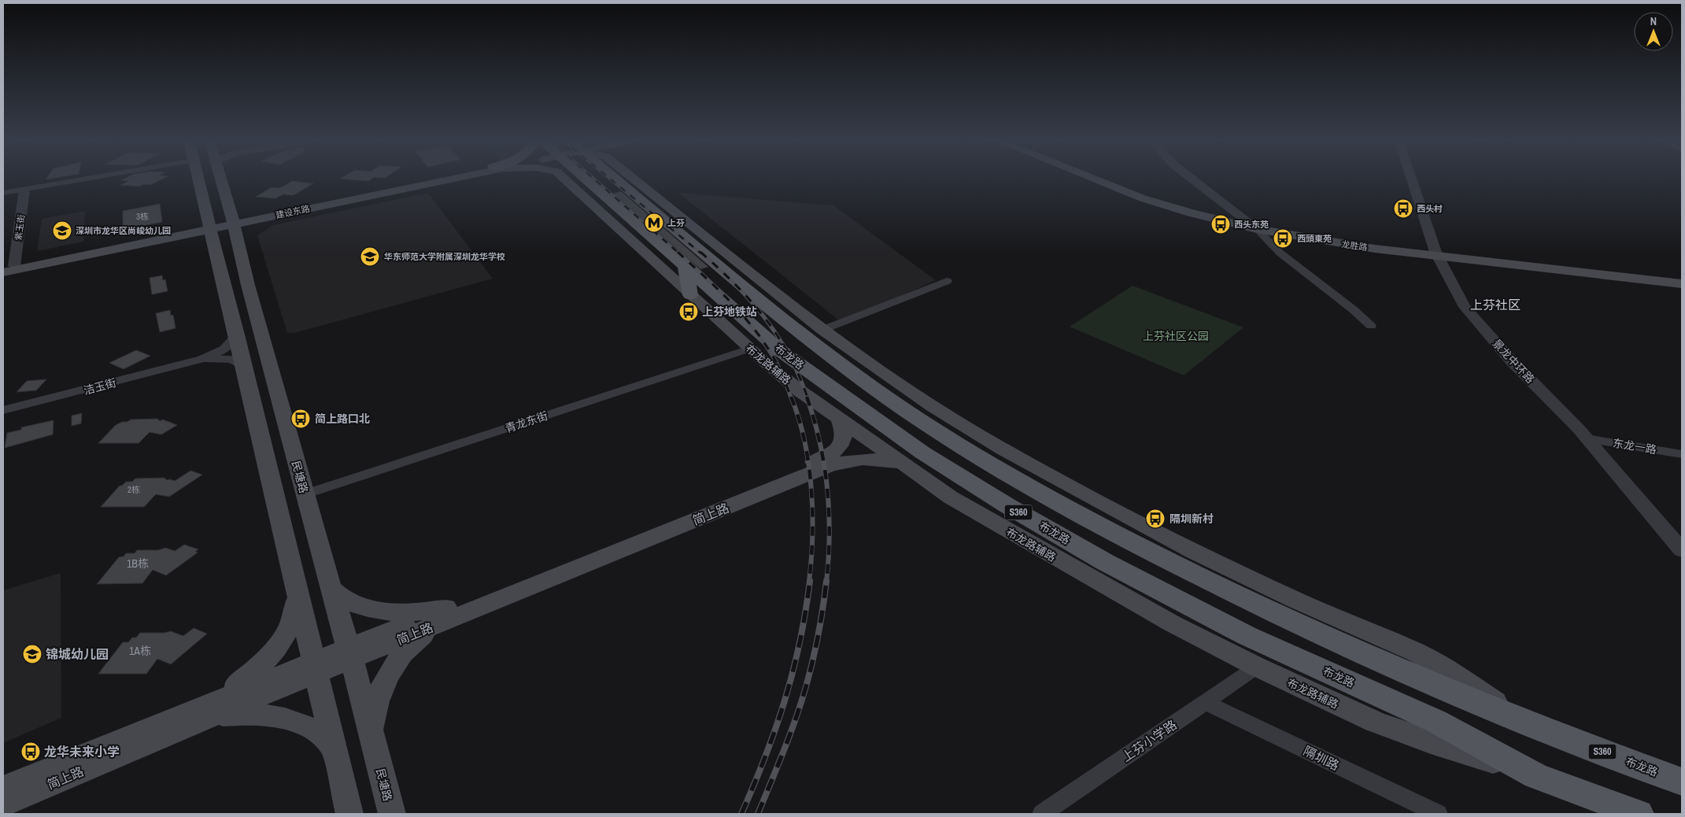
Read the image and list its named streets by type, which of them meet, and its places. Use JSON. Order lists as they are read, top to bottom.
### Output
{
  "streets": {
    "main road": [
      "建设东路",
      "龙胜路",
      "布龙路",
      "布龙路辅路",
      "民塘路",
      "S360",
      "简上路"
    ],
    "street": [
      "紫玉街",
      "景龙中环路",
      "洁玉街",
      "青龙东街",
      "东龙一路",
      "上芬小学路",
      "隔圳路"
    ]
  },
  "crossings": [
    ["建设东路", "紫玉街"],
    ["建设东路", "民塘路"],
    ["龙胜路", "景龙中环路"],
    ["布龙路", "布龙路辅路"],
    ["景龙中环路", "东龙一路"],
    ["布龙路辅路", "青龙东街"],
    ["布龙路辅路", "上芬小学路"],
    ["青龙东街", "民塘路"],
    ["民塘路", "简上路"],
    ["上芬小学路", "隔圳路"]
  ],
  "districts": ["上芬社区"],
  "parks": ["上芬社区公园"],
  "places": {
    "bus stop": [
      "西头村",
      "西头东苑",
      "西頭東苑",
      "上芬地铁站",
      "简上路口北",
      "隔圳新村",
      "龙华未来小学"
    ],
    "metro station": ["上芬"],
    "school or university": ["深圳市龙华区尚峻幼儿园", "华东师范大学附属深圳龙华学校", "锦城幼儿园"]
  },
  "house_numbers": [
    "3栋",
    "2栋",
    "1B栋",
    "1A栋"
  ],
  "north": "top"
}
